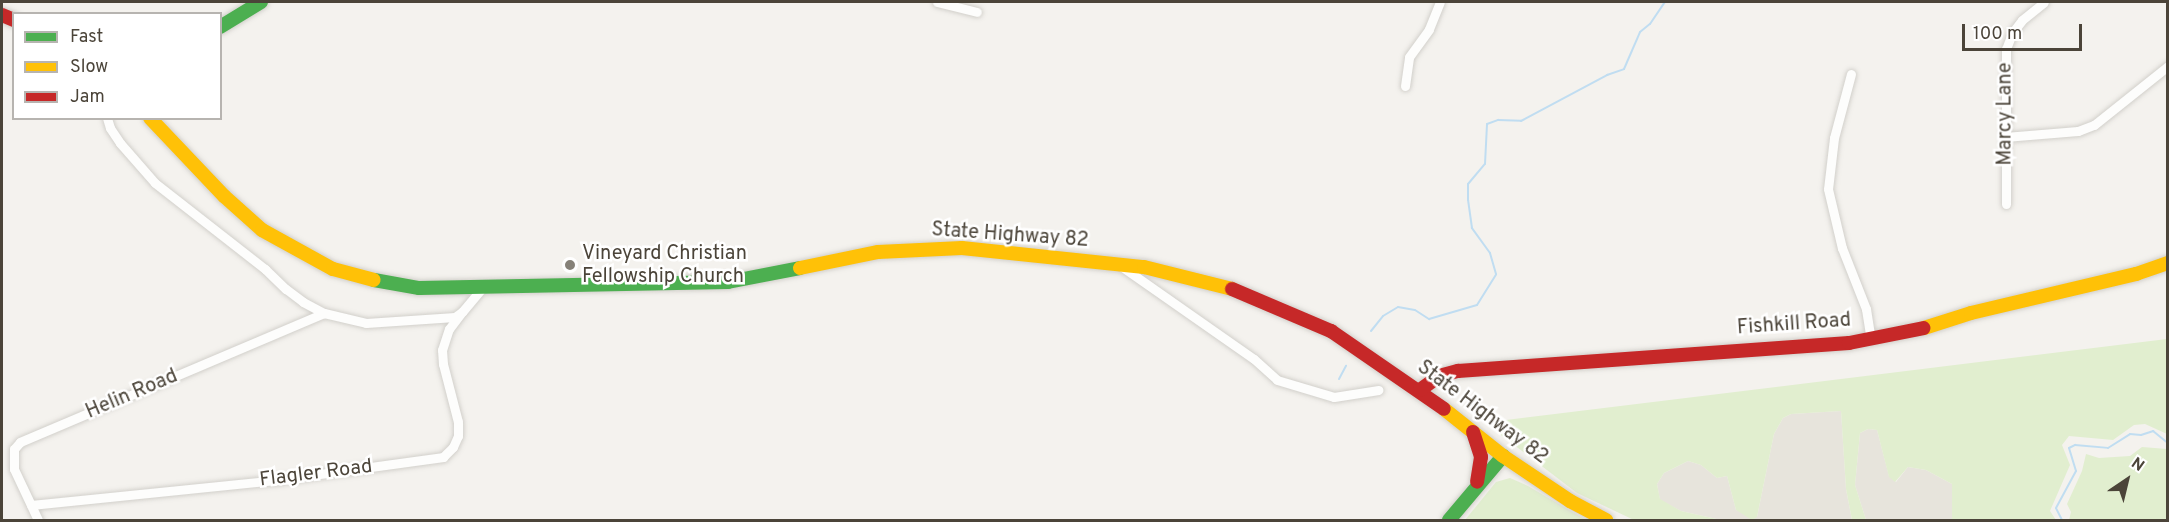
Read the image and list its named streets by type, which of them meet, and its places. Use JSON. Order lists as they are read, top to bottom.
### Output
{
  "streets": {
    "main road": ["State Highway 82", "Fishkill Road"],
    "street": ["Marcy Lane", "Helin Road", "Flagler Road"]
  },
  "crossings": [
    ["State Highway 82", "Fishkill Road"],
    ["Helin Road", "Flagler Road"]
  ],
  "places": ["Vineyard Christian Fellowship Church"],
  "legend": ["Fast", "Slow", "Jam"],
  "scale_bar": "100 m",
  "north": "top right"
}
